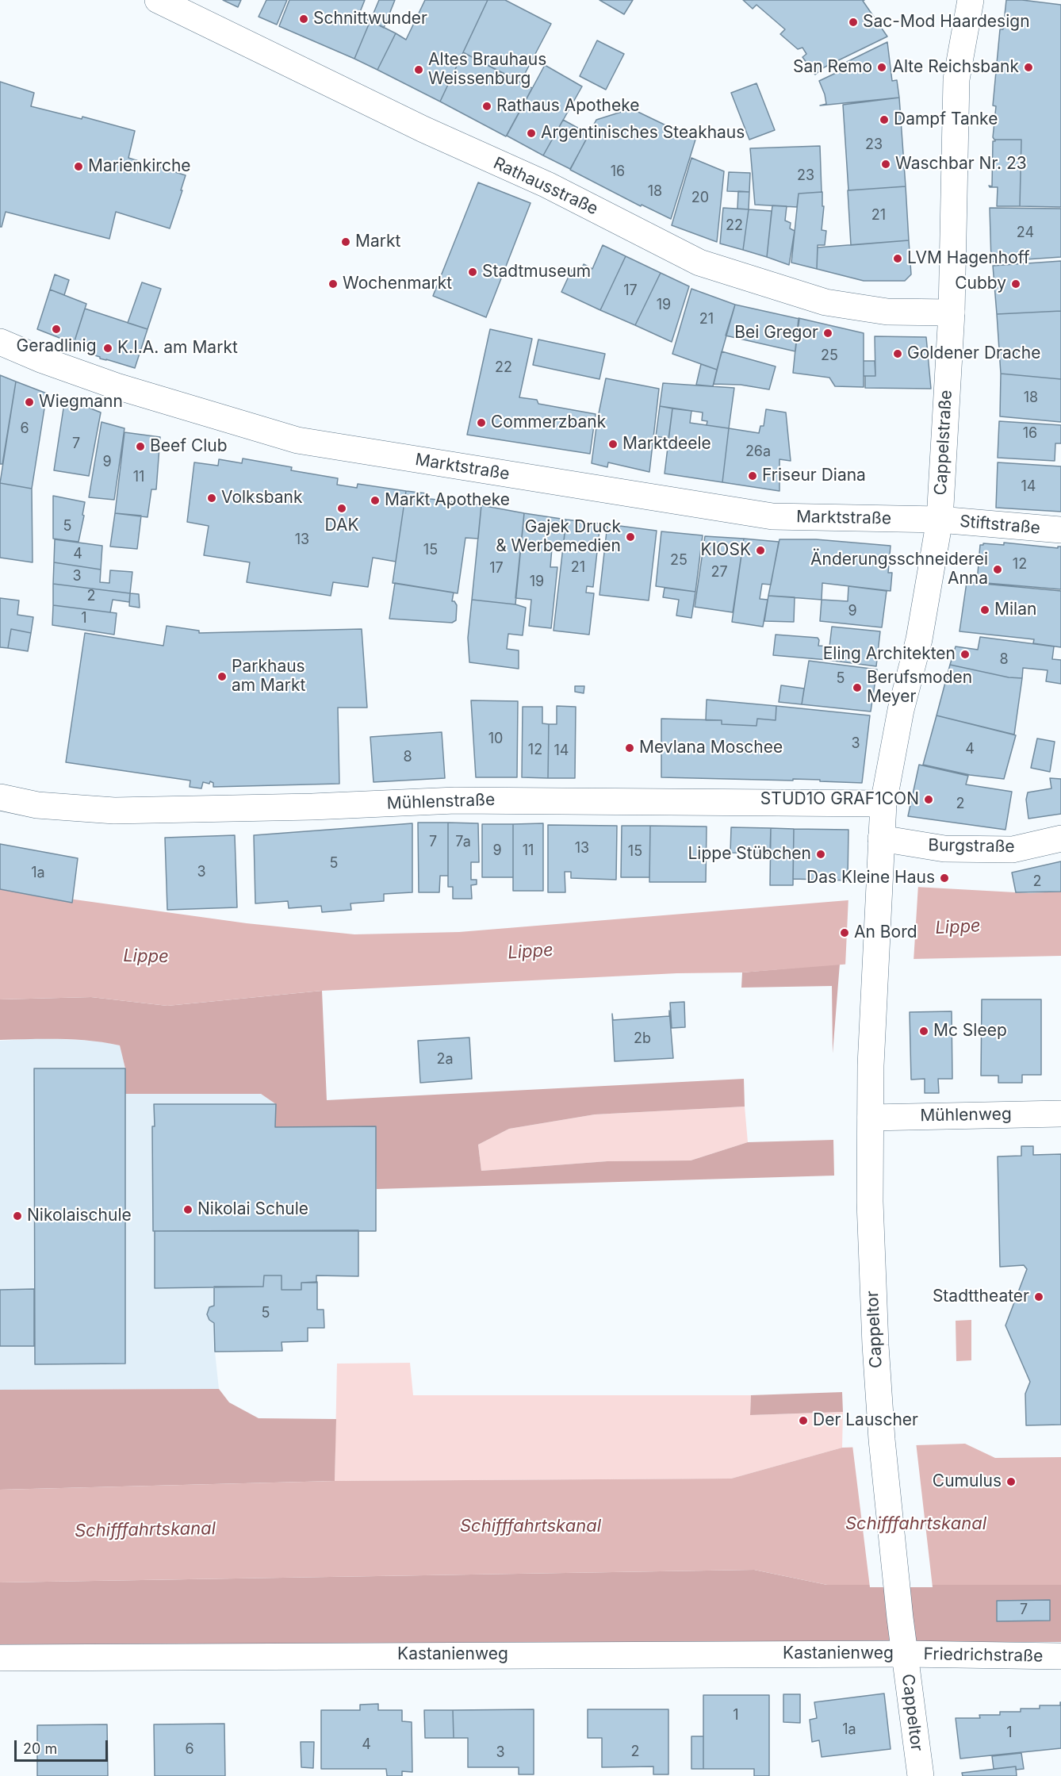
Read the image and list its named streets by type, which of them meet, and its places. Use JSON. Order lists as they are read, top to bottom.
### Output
{
  "streets": {
    "street": [
      "Rathausstraße",
      "Cappelstraße",
      "Marktstraße",
      "Stiftstraße",
      "Mühlenstraße",
      "Burgstraße",
      "Mühlenweg",
      "Cappeltor",
      "Kastanienweg",
      "Friedrichstraße"
    ]
  },
  "crossings": [
    ["Rathausstraße", "Cappelstraße"],
    ["Cappelstraße", "Marktstraße"],
    ["Cappelstraße", "Stiftstraße"],
    ["Cappelstraße", "Mühlenstraße"],
    ["Cappelstraße", "Burgstraße"],
    ["Cappelstraße", "Cappeltor"],
    ["Marktstraße", "Stiftstraße"],
    ["Mühlenweg", "Cappeltor"],
    ["Cappeltor", "Kastanienweg"],
    ["Cappeltor", "Friedrichstraße"],
    ["Kastanienweg", "Friedrichstraße"]
  ],
  "water": ["Lippe", "Schifffahrtskanal"],
  "places": [
    "Schnittwunder",
    "Sac-Mod Haardesign",
    "San Remo",
    "Alte Reichsbank",
    "Altes Brauhaus Weissenburg",
    "Rathaus Apotheke",
    "Dampf Tanke",
    "Argentinisches Steakhaus",
    "Waschbar Nr. 23",
    "Marienkirche",
    "Markt",
    "LVM Hagenhoff",
    "Stadtmuseum",
    "Wochenmarkt",
    "Cubby",
    "Geradlinig",
    "Bei Gregor",
    "K.I.A. am Markt",
    "Goldener Drache",
    "Wiegmann",
    "Commerzbank",
    "Marktdeele",
    "Beef Club",
    "Friseur Diana",
    "Volksbank",
    "Markt Apotheke",
    "DAK",
    "Gajek Druck & Werbemedien",
    "KIOSK",
    "Änderungsschneiderei Anna",
    "Milan",
    "Eling Architekten",
    "Parkhaus am Markt",
    "Berufsmoden Meyer",
    "Mevlana Moschee",
    "STUD1O GRAF1CON",
    "Lippe Stübchen",
    "Das Kleine Haus",
    "An Bord",
    "Mc Sleep",
    "Nikolai Schule",
    "Nikolaischule",
    "Stadttheater",
    "Der Lauscher",
    "Cumulus"
  ],
  "house_numbers": [
    "23",
    "16",
    "23",
    "18",
    "20",
    "21",
    "22",
    "24",
    "17",
    "19",
    "21",
    "25",
    "22",
    "18",
    "6",
    "16",
    "7",
    "26a",
    "9",
    "11",
    "14",
    "5",
    "13",
    "15",
    "4",
    "25",
    "12",
    "21",
    "17",
    "27",
    "3",
    "19",
    "2",
    "9",
    "1",
    "8",
    "5",
    "10",
    "3",
    "4",
    "12",
    "14",
    "8",
    "2",
    "7",
    "7a",
    "13",
    "9",
    "11",
    "15",
    "5",
    "3",
    "1a",
    "2",
    "2b",
    "2a",
    "5",
    "7",
    "1",
    "1a",
    "1",
    "4",
    "6",
    "2",
    "3"
  ],
  "scale_bar": "20 m"
}
